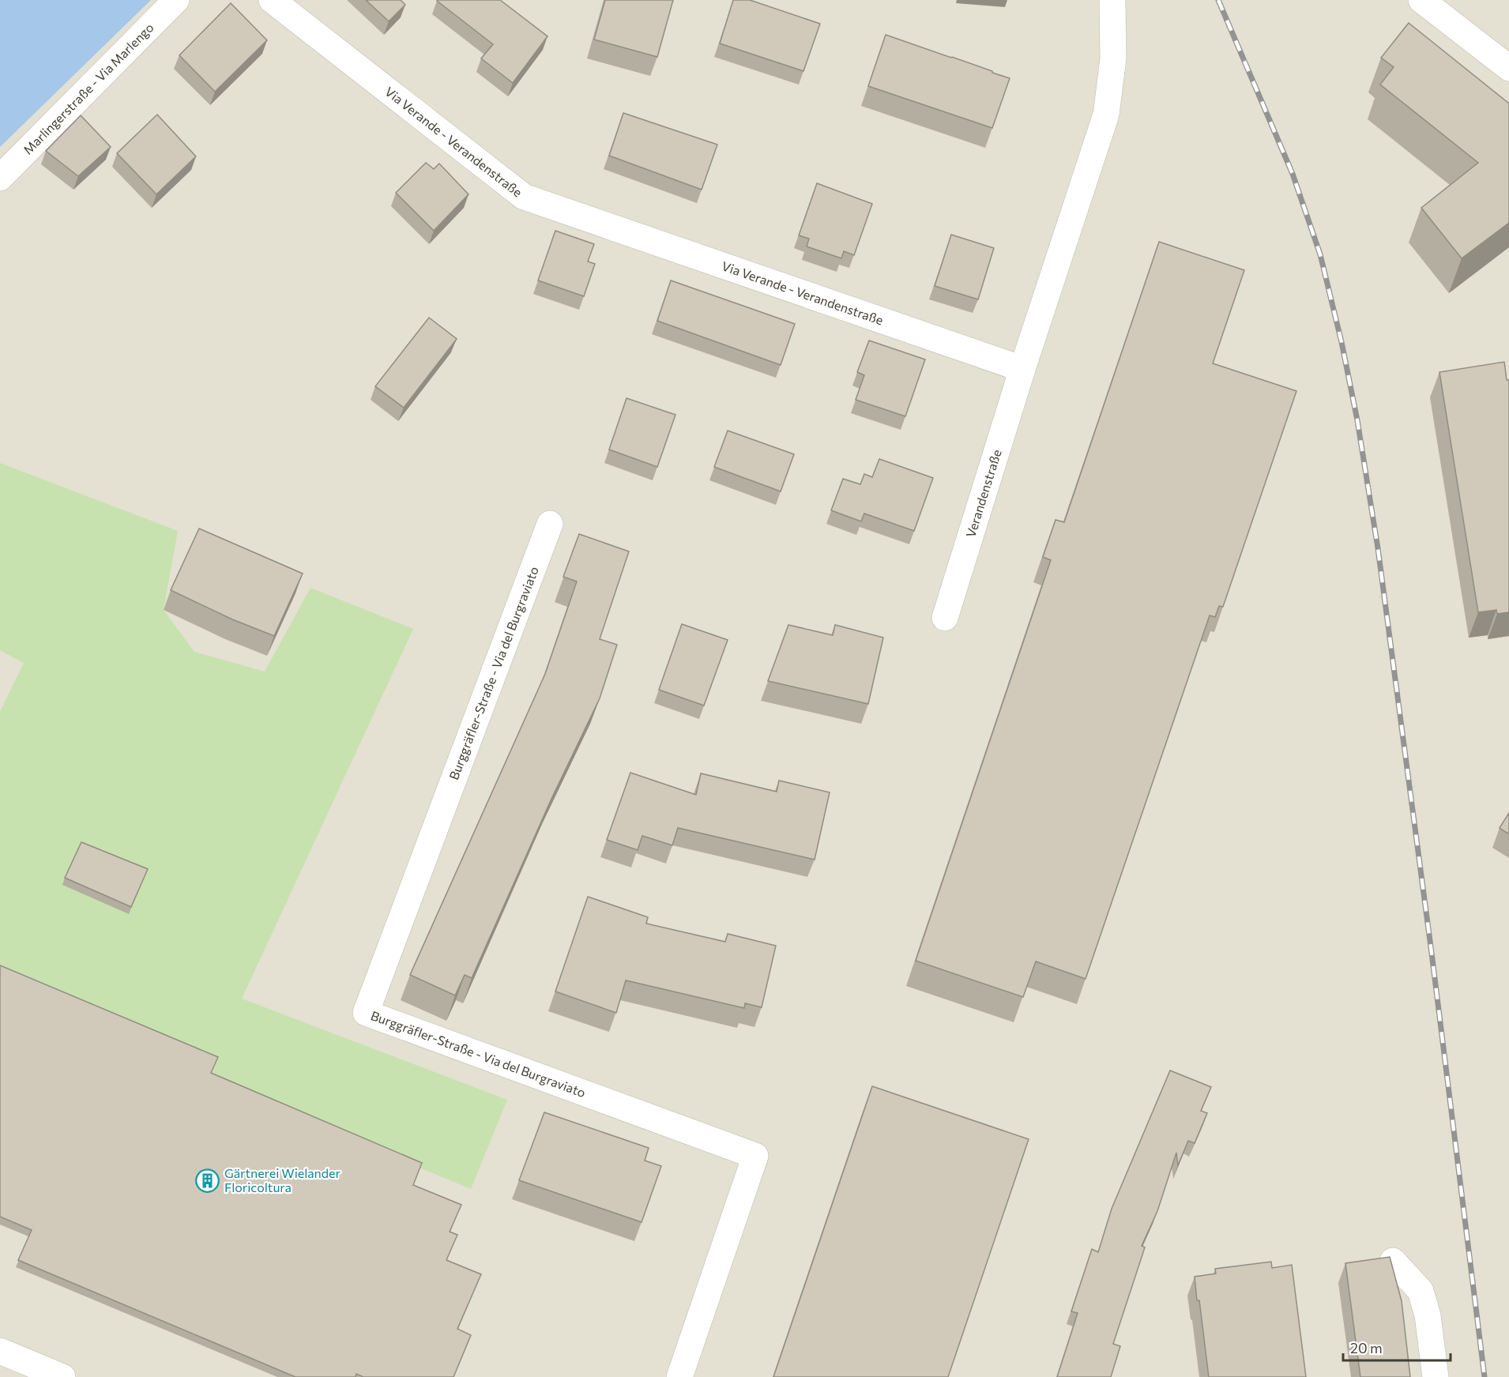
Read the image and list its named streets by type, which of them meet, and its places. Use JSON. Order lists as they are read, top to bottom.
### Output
{
  "streets": {
    "street": [
      "Marlingerstraße - Via Marlengo",
      "Via Verande - Verandenstraße",
      "Verandenstraße",
      "Burggräfler-Straße - Via del Burgraviato"
    ]
  },
  "crossings": [
    ["Via Verande - Verandenstraße", "Verandenstraße"]
  ],
  "places": {
    "building": ["Gärtnerei Wielander Floricoltura"]
  },
  "scale_bar": "20 m"
}
